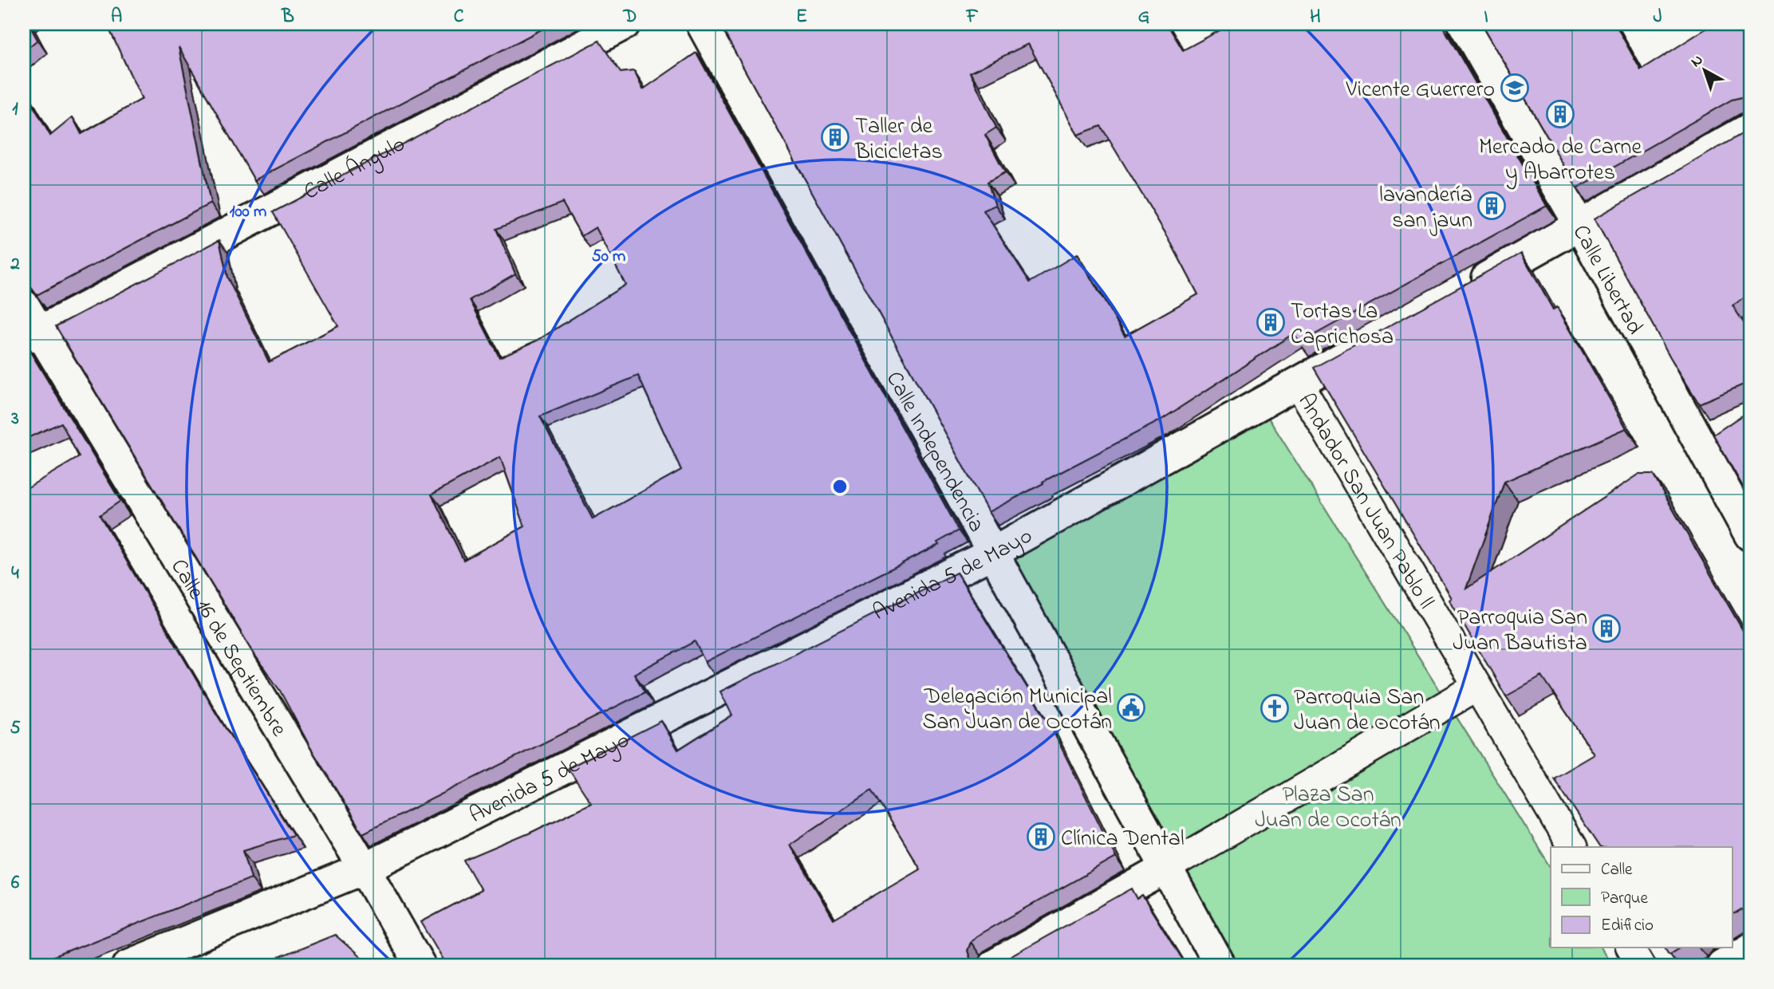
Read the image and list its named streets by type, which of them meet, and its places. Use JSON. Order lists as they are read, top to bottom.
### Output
{
  "streets": {
    "street": [
      "Calle Ángulo",
      "Calle Libertad",
      "Calle Independencia",
      "Andador San Juan Pablo ll",
      "Avenida 5 de Mayo",
      "Calle 16 de Septiembre"
    ]
  },
  "crossings": [
    ["Calle Ángulo", "Calle 16 de Septiembre"],
    ["Calle Independencia", "Avenida 5 de Mayo"],
    ["Andador San Juan Pablo ll", "Avenida 5 de Mayo"],
    ["Avenida 5 de Mayo", "Calle 16 de Septiembre"]
  ],
  "parks": ["Plaza San Juan de Ocotán"],
  "places": {
    "school or university": ["Vicente Guerrero"],
    "building": [
      "Mercado de Carne y Abarrotes",
      "Taller de Bicicletas",
      "lavandería san jaun",
      "Tortas La Caprichosa",
      "Parroquia San Juan Bautista",
      "Clínica Dental"
    ],
    "public building": ["Delegación Municipal San Juan de Ocotán"],
    "church": ["Parroquia San Juan de Ocotán"]
  },
  "legend": ["Calle", "Parque", "Edificio"],
  "north": "top left",
  "grid": {
    "columns": [
      "A",
      "B",
      "C",
      "D",
      "E",
      "F",
      "G",
      "H",
      "I",
      "J"
    ],
    "rows": [
      "1",
      "2",
      "3",
      "4",
      "5",
      "6"
    ]
  },
  "rings": ["100 m", "50 m"]
}
